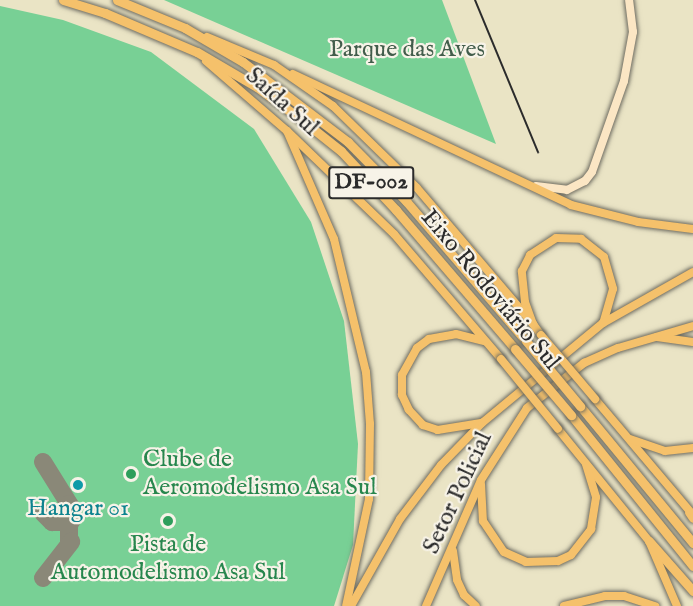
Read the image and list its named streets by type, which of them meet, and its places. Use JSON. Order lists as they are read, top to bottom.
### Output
{
  "streets": {
    "highway": ["DF-002", "Eixo Rodoviário Sul"],
    "main road": ["Saída Sul", "Setor Policial"]
  },
  "crossings": [
    ["Saída Sul", "Eixo Rodoviário Sul"]
  ],
  "parks": ["Parque das Aves"],
  "places": ["Clube de Aeromodelismo Asa Sul", "Hangar 01", "Pista de Automodelismo Asa Sul"]
}
